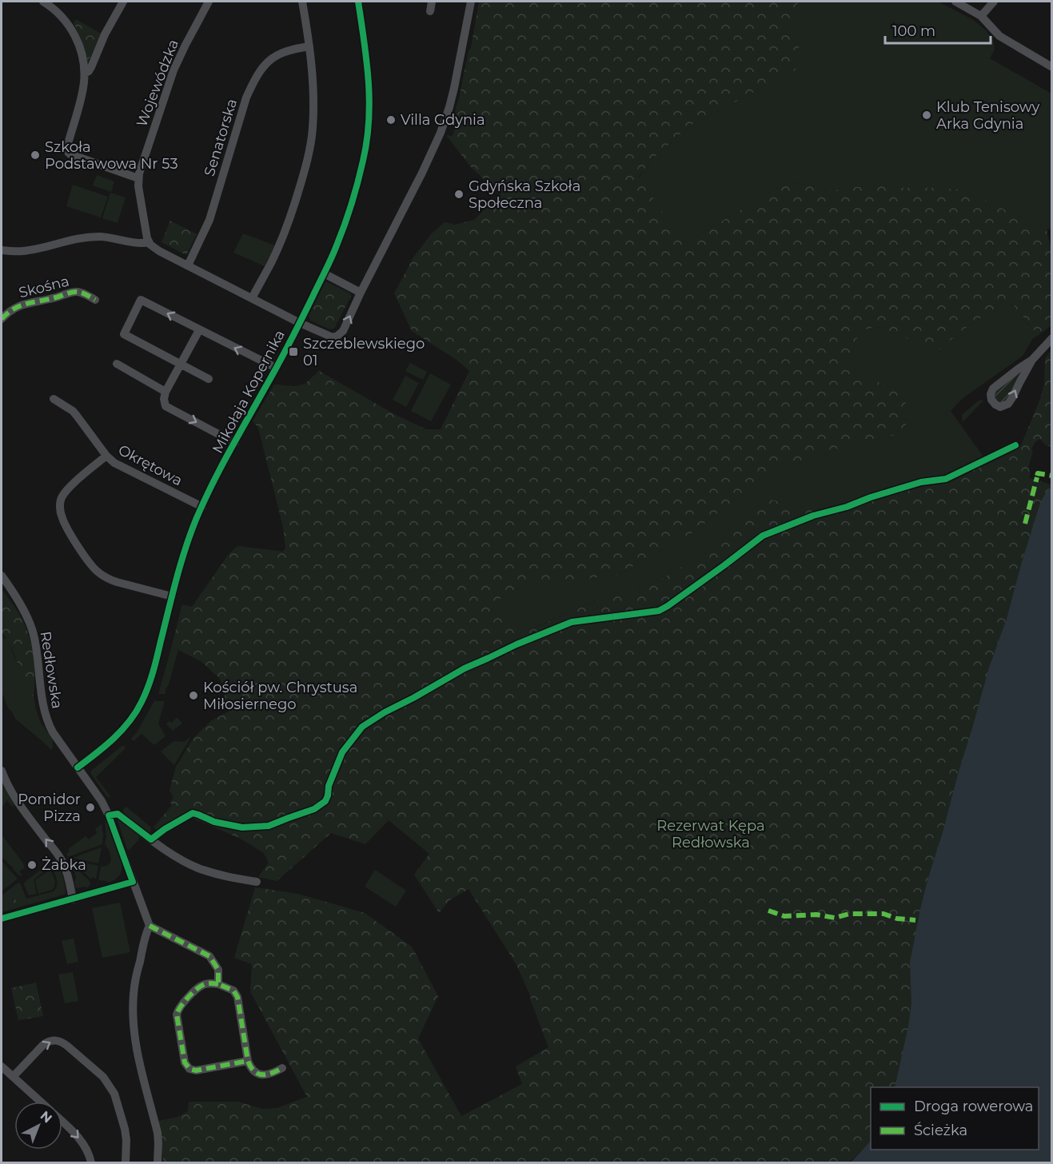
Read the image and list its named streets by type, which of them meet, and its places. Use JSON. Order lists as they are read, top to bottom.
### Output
{
  "streets": {
    "street": [
      "Wojewódzka",
      "Senatorska",
      "Skośna",
      "Mikołaja Kopernika",
      "Okrętowa",
      "Redłowska"
    ]
  },
  "crossings": [
    ["Mikołaja Kopernika", "Okrętowa"],
    ["Mikołaja Kopernika", "Redłowska"]
  ],
  "parks": ["Rezerwat Kępa Redłowska"],
  "places": {
    "other": [
      "Klub Tenisowy Arka Gdynia",
      "Villa Gdynia",
      "Szkoła Podstawowa Nr 53",
      "Gdyńska Szkoła Społeczna",
      "Kościół pw. Chrystusa Miłosiernego",
      "Pomidor Pizza",
      "Żabka"
    ],
    "transit": ["Szczeblewskiego 01"]
  },
  "legend": ["Droga rowerowa", "Ścieżka"],
  "scale_bar": "100 m",
  "north": "top right"
}
